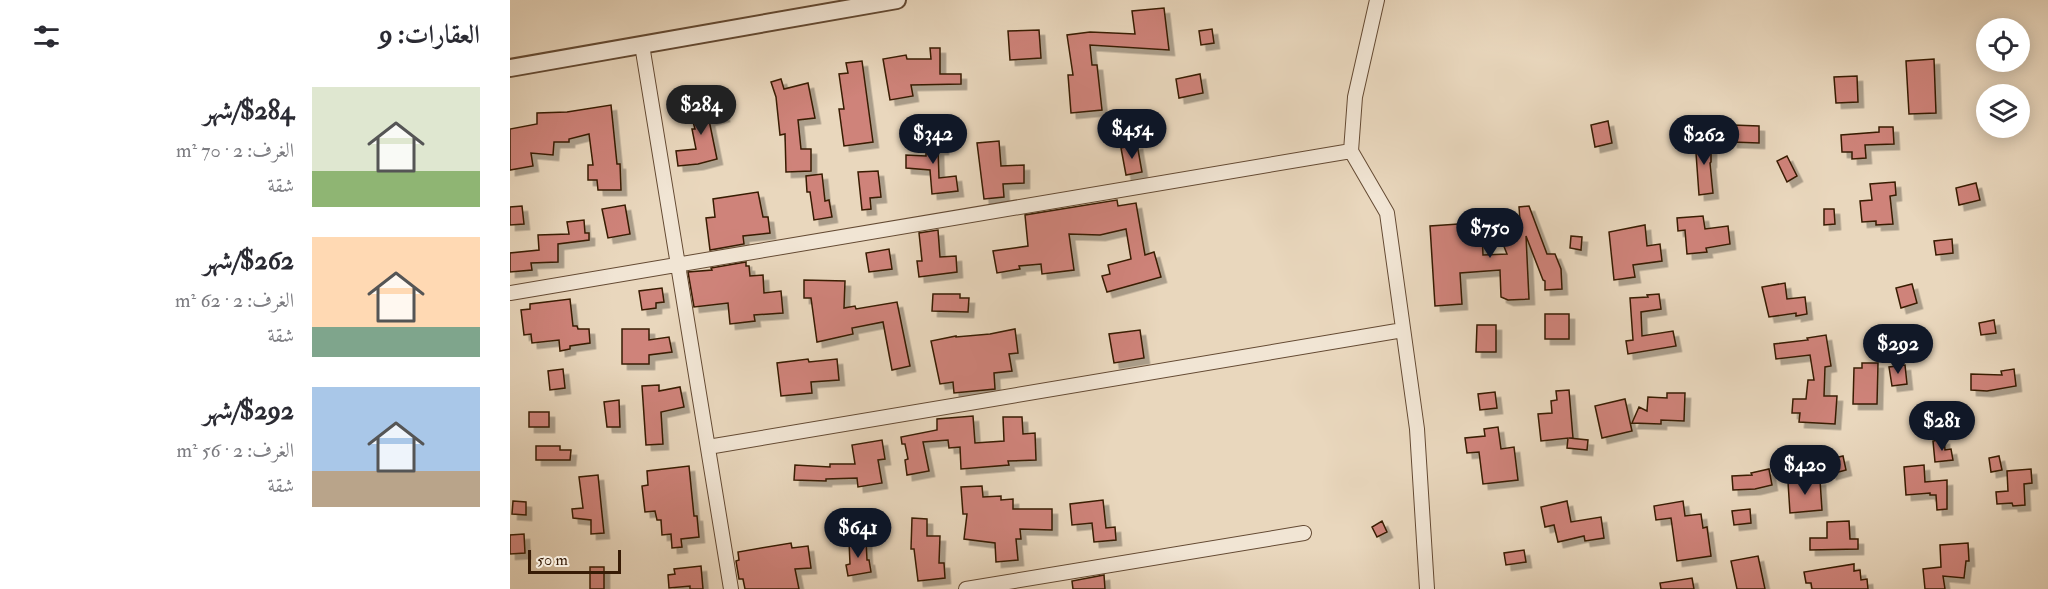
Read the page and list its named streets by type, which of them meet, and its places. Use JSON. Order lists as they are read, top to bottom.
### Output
{
  "scale_bar": "50 m",
  "page": {
    "heading": "العقارات: 9",
    "list": [
      {
        "name": "$284/شهر",
        "note": "الغرف: 2 · 70 m² · شقة"
      },
      {
        "name": "$262/شهر",
        "note": "الغرف: 2 · 62 m² · شقة"
      },
      {
        "name": "$292/شهر",
        "note": "الغرف: 2 · 56 m² · شقة"
      }
    ],
    "price": [
      "$284",
      "$454",
      "$342",
      "$262",
      "$750",
      "$292",
      "$281",
      "$420",
      "$641"
    ],
    "scale": "50 m"
  }
}
